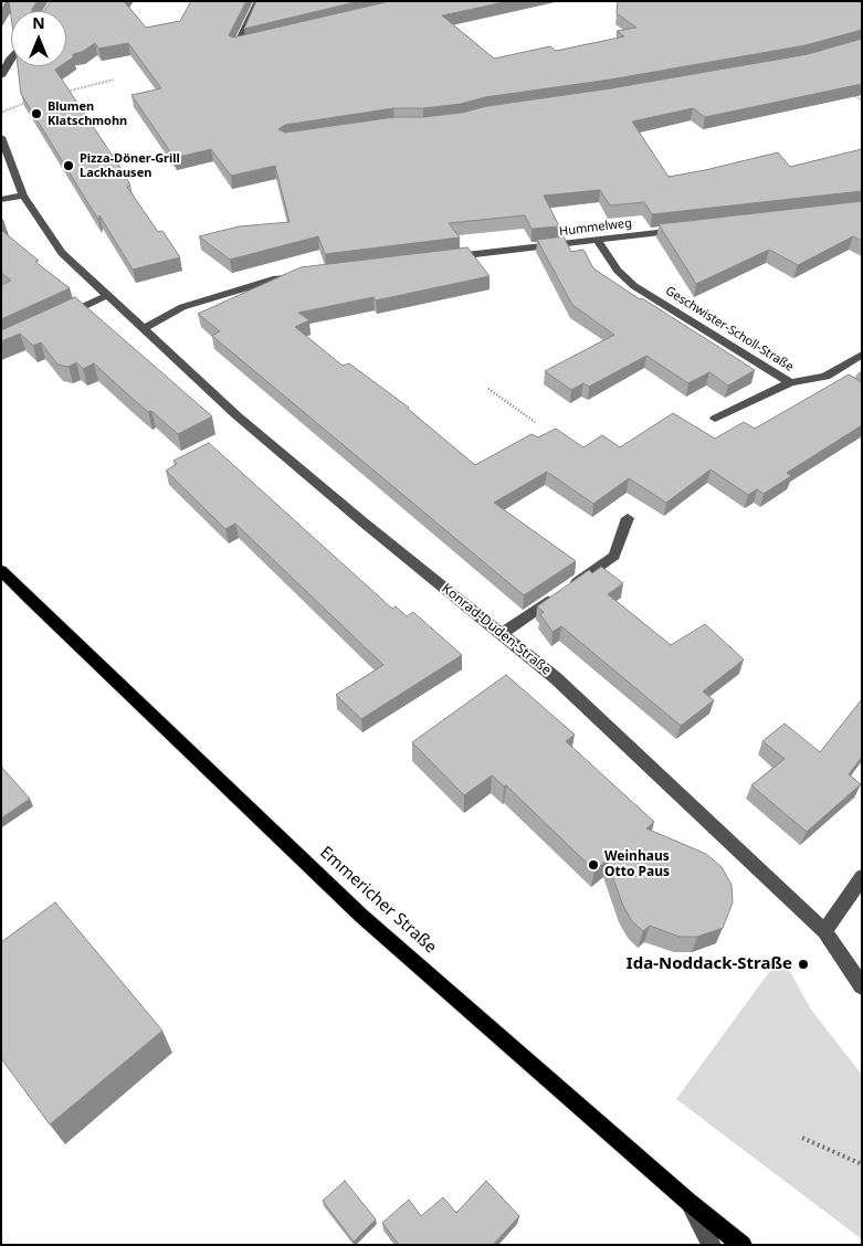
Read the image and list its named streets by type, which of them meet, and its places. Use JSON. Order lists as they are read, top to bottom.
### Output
{
  "streets": {
    "main road": ["Emmericher Straße"],
    "street": ["Hummelweg", "Geschwister-Scholl-Straße", "Konrad-Duden-Straße"]
  },
  "crossings": [
    ["Hummelweg", "Geschwister-Scholl-Straße"]
  ],
  "places": [
    "Blumen Klatschmohn",
    "Pizza-Döner-Grill Lackhausen",
    "Weinhaus Otto Paus",
    "Ida-Noddack-Straße"
  ],
  "north": "top"
}
